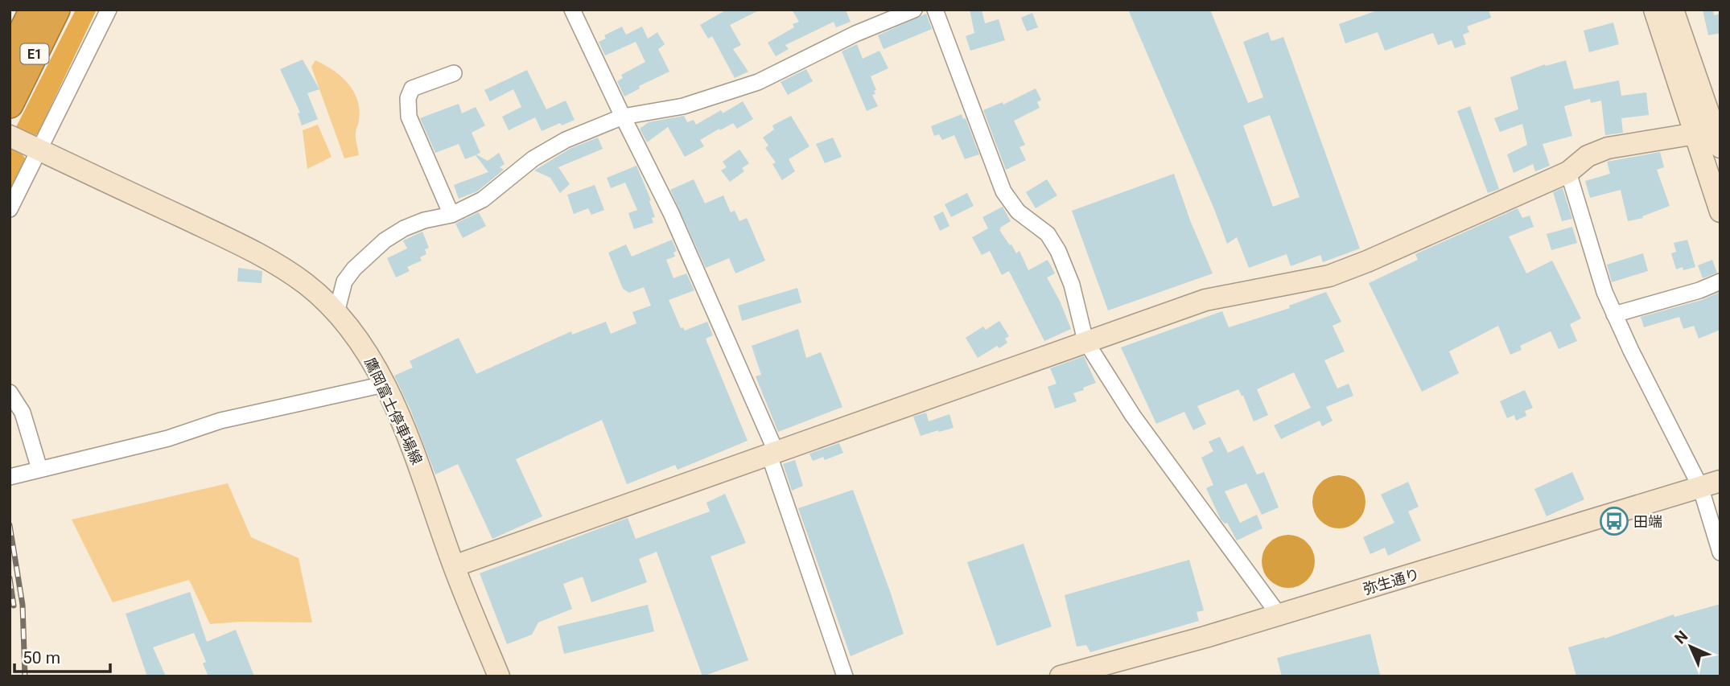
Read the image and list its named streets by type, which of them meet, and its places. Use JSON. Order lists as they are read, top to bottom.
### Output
{
  "streets": {
    "highway": ["E1"],
    "street": ["鷹岡富士停車場線", "弥生通り"]
  },
  "places": {
    "bus stop": ["田端"]
  },
  "scale_bar": "50 m",
  "north": "top left"
}
